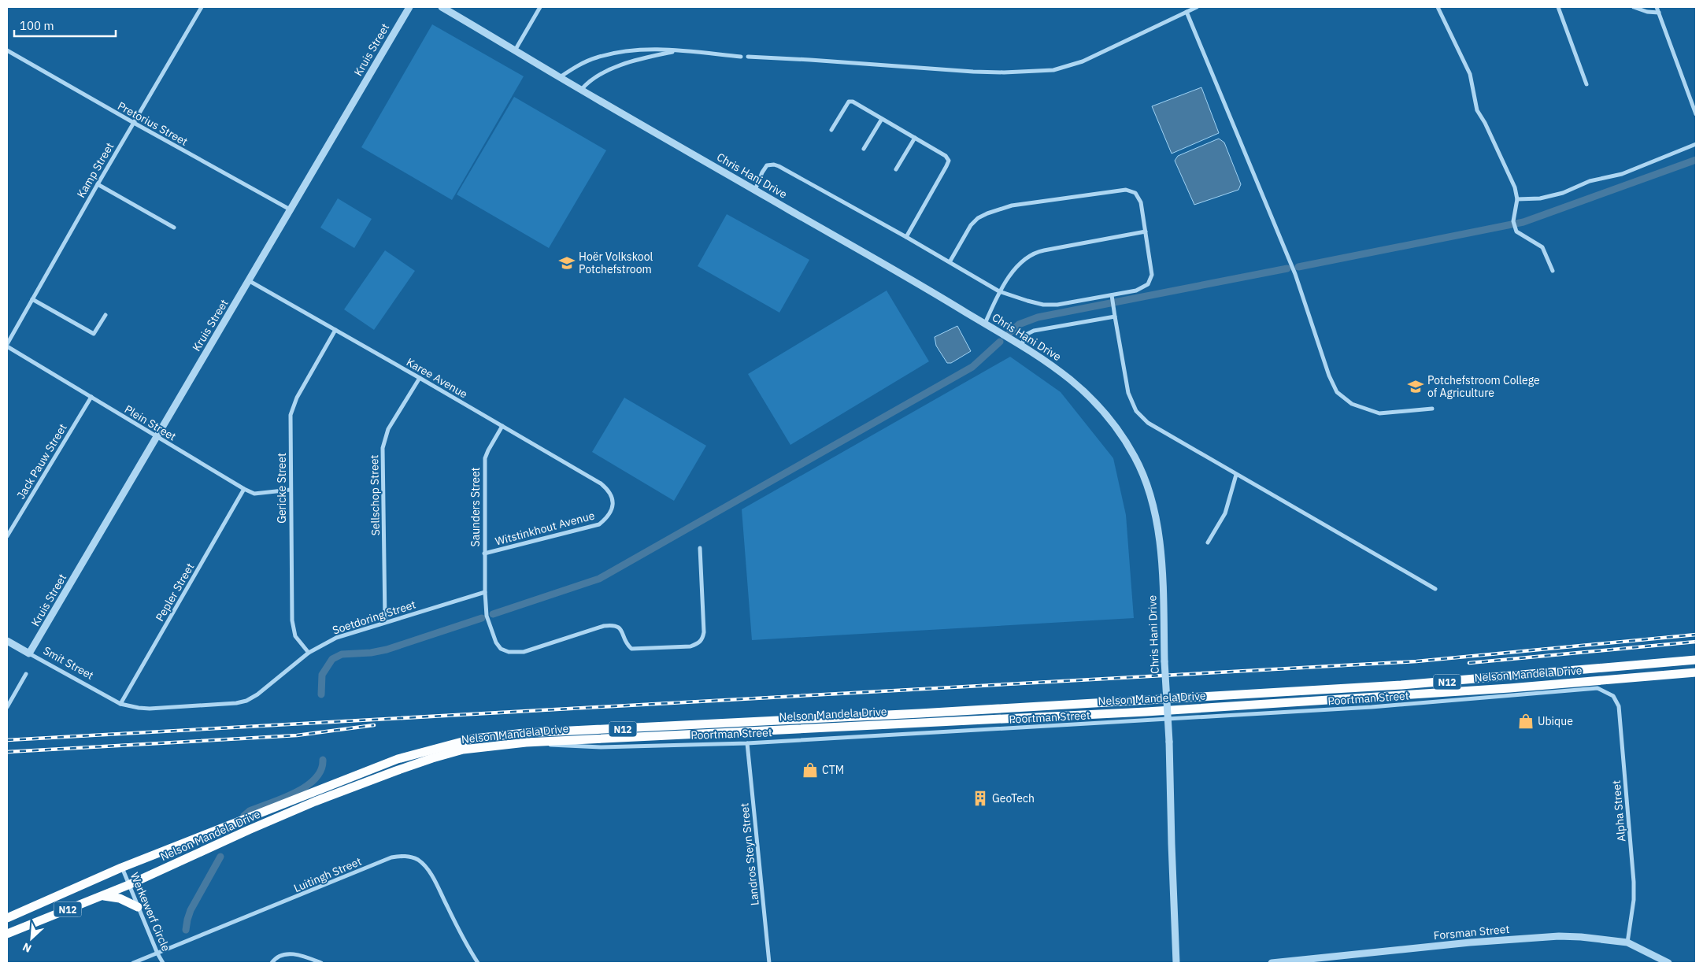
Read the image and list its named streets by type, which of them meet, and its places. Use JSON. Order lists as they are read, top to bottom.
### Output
{
  "streets": {
    "highway": ["Nelson Mandela Drive", "N12"],
    "street": [
      "Kruis Street",
      "Pretorius Street",
      "Kamp Street",
      "Chris Hani Drive",
      "Karee Avenue",
      "Plein Street",
      "Jack Pauw Street",
      "Gericke Street",
      "Sellschop Street",
      "Saunders Street",
      "Witstinkhout Avenue",
      "Pepler Street",
      "Soetdoring Street",
      "Smit Street",
      "Poortman Street",
      "Alpha Street",
      "Landros Steyn Street",
      "Luitingh Street",
      "Werkewerf Circle",
      "Forsman Street"
    ]
  },
  "crossings": [
    ["Kruis Street", "Pretorius Street"],
    ["Kruis Street", "Karee Avenue"],
    ["Kruis Street", "Plein Street"],
    ["Kruis Street", "Smit Street"],
    ["Pretorius Street", "Kamp Street"],
    ["Kamp Street", "Plein Street"],
    ["Karee Avenue", "Gericke Street"],
    ["Karee Avenue", "Sellschop Street"],
    ["Karee Avenue", "Saunders Street"],
    ["Karee Avenue", "Witstinkhout Avenue"],
    ["Plein Street", "Jack Pauw Street"],
    ["Plein Street", "Gericke Street"],
    ["Plein Street", "Pepler Street"],
    ["Gericke Street", "Soetdoring Street"],
    ["Sellschop Street", "Soetdoring Street"],
    ["Saunders Street", "Witstinkhout Avenue"],
    ["Saunders Street", "Soetdoring Street"],
    ["Pepler Street", "Soetdoring Street"],
    ["Pepler Street", "Smit Street"],
    ["Soetdoring Street", "Smit Street"],
    ["Nelson Mandela Drive", "Poortman Street"],
    ["Nelson Mandela Drive", "Werkewerf Circle"],
    ["Poortman Street", "Alpha Street"],
    ["Poortman Street", "Landros Steyn Street"],
    ["Alpha Street", "Forsman Street"],
    ["Luitingh Street", "Werkewerf Circle"]
  ],
  "places": {
    "school or university": ["Hoër Volkskool Potchefstroom", "Potchefstroom College of Agriculture"],
    "shop": ["Ubique", "CTM"],
    "building": ["GeoTech"]
  },
  "scale_bar": "100 m",
  "north": "bottom left"
}
